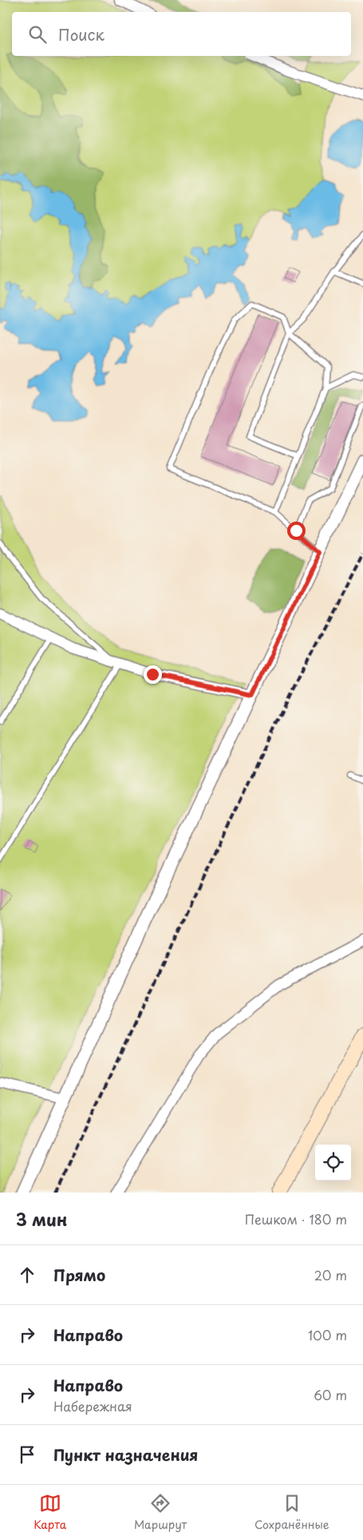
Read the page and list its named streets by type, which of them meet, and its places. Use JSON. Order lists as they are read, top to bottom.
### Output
{
  "page": {
    "search": "Поиск",
    "heading": ["3 мин", "Пешком · 180 m"],
    "list": [
      ["Прямо", "20 m"],
      ["Направо", "100 m"],
      ["Направо", "Набережная", "60 m"],
      "Пункт назначения"
    ],
    "nav": ["Карта", "Маршрут", "Сохранённые"]
  }
}
